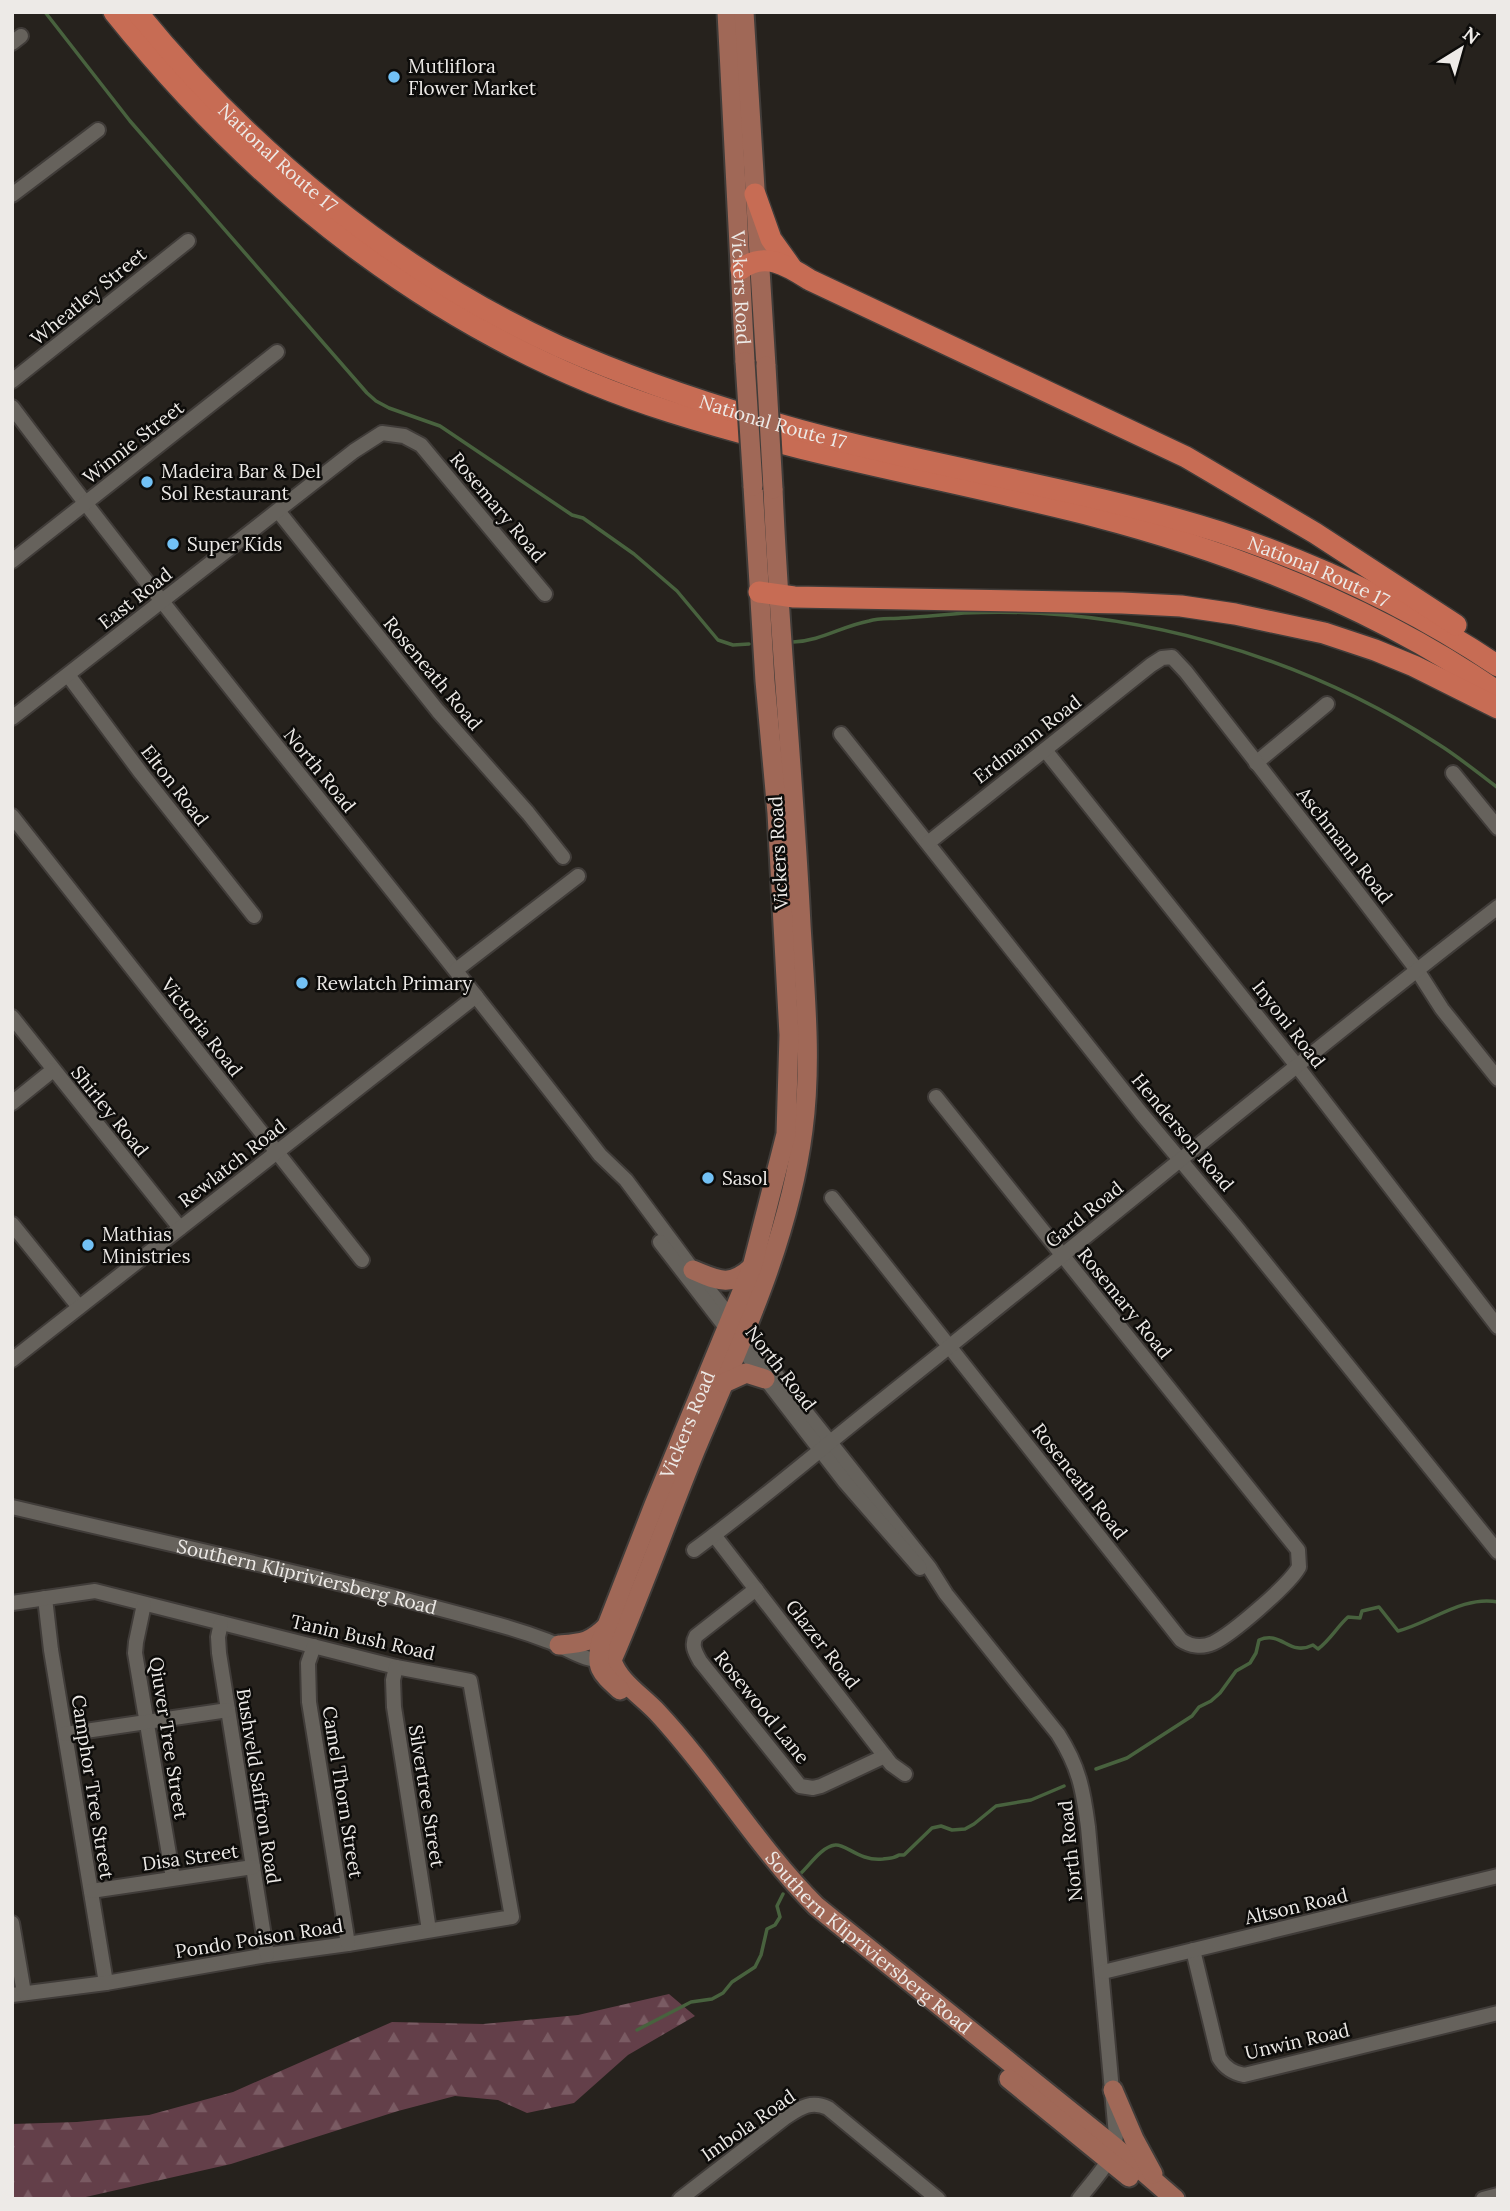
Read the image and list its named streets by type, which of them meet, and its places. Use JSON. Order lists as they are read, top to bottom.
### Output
{
  "streets": {
    "highway": ["National Route 17"],
    "main road": ["Vickers Road", "Southern Klipriviersberg Road"],
    "street": [
      "Wheatley Street",
      "Winnie Street",
      "Rosemary Road",
      "East Road",
      "Roseneath Road",
      "Erdmann Road",
      "North Road",
      "Elton Road",
      "Aschmann Road",
      "Inyoni Road",
      "Victoria Road",
      "Shirley Road",
      "Henderson Road",
      "Rewlatch Road",
      "Gard Road",
      "Tanin Bush Road",
      "Glazer Road",
      "Rosewood Lane",
      "Qiuver Tree Street",
      "Bushveld Saffron Road",
      "Camphor Tree Street",
      "Camel Thorn Street",
      "Silvertree Street",
      "Disa Street",
      "Altson Road",
      "Pondo Poison Road",
      "Unwin Road",
      "Imbola Road"
    ]
  },
  "crossings": [
    ["Vickers Road", "North Road"],
    ["Vickers Road", "Southern Klipriviersberg Road"],
    ["Winnie Street", "North Road"],
    ["Rosemary Road", "East Road"],
    ["Rosemary Road", "Roseneath Road"],
    ["Rosemary Road", "Gard Road"],
    ["East Road", "Roseneath Road"],
    ["East Road", "North Road"],
    ["East Road", "Elton Road"],
    ["Roseneath Road", "Gard Road"],
    ["Erdmann Road", "Aschmann Road"],
    ["Erdmann Road", "Inyoni Road"],
    ["Erdmann Road", "Henderson Road"],
    ["North Road", "Rewlatch Road"],
    ["North Road", "Gard Road"],
    ["North Road", "Southern Klipriviersberg Road"],
    ["North Road", "Altson Road"],
    ["Aschmann Road", "Gard Road"],
    ["Inyoni Road", "Gard Road"],
    ["Victoria Road", "Rewlatch Road"],
    ["Shirley Road", "Rewlatch Road"],
    ["Henderson Road", "Gard Road"],
    ["Gard Road", "Glazer Road"],
    ["Tanin Bush Road", "Qiuver Tree Street"],
    ["Tanin Bush Road", "Bushveld Saffron Road"],
    ["Tanin Bush Road", "Camphor Tree Street"],
    ["Tanin Bush Road", "Camel Thorn Street"],
    ["Tanin Bush Road", "Silvertree Street"],
    ["Tanin Bush Road", "Pondo Poison Road"],
    ["Glazer Road", "Rosewood Lane"],
    ["Qiuver Tree Street", "Disa Street"],
    ["Bushveld Saffron Road", "Disa Street"],
    ["Bushveld Saffron Road", "Pondo Poison Road"],
    ["Camphor Tree Street", "Disa Street"],
    ["Camphor Tree Street", "Pondo Poison Road"],
    ["Camel Thorn Street", "Pondo Poison Road"],
    ["Silvertree Street", "Pondo Poison Road"],
    ["Altson Road", "Unwin Road"]
  ],
  "places": [
    "Mutliflora Flower Market",
    "Madeira Bar & Del Sol Restaurant",
    "Super Kids",
    "Rewlatch Primary",
    "Sasol",
    "Mathias Ministries"
  ],
  "north": "top right"
}
